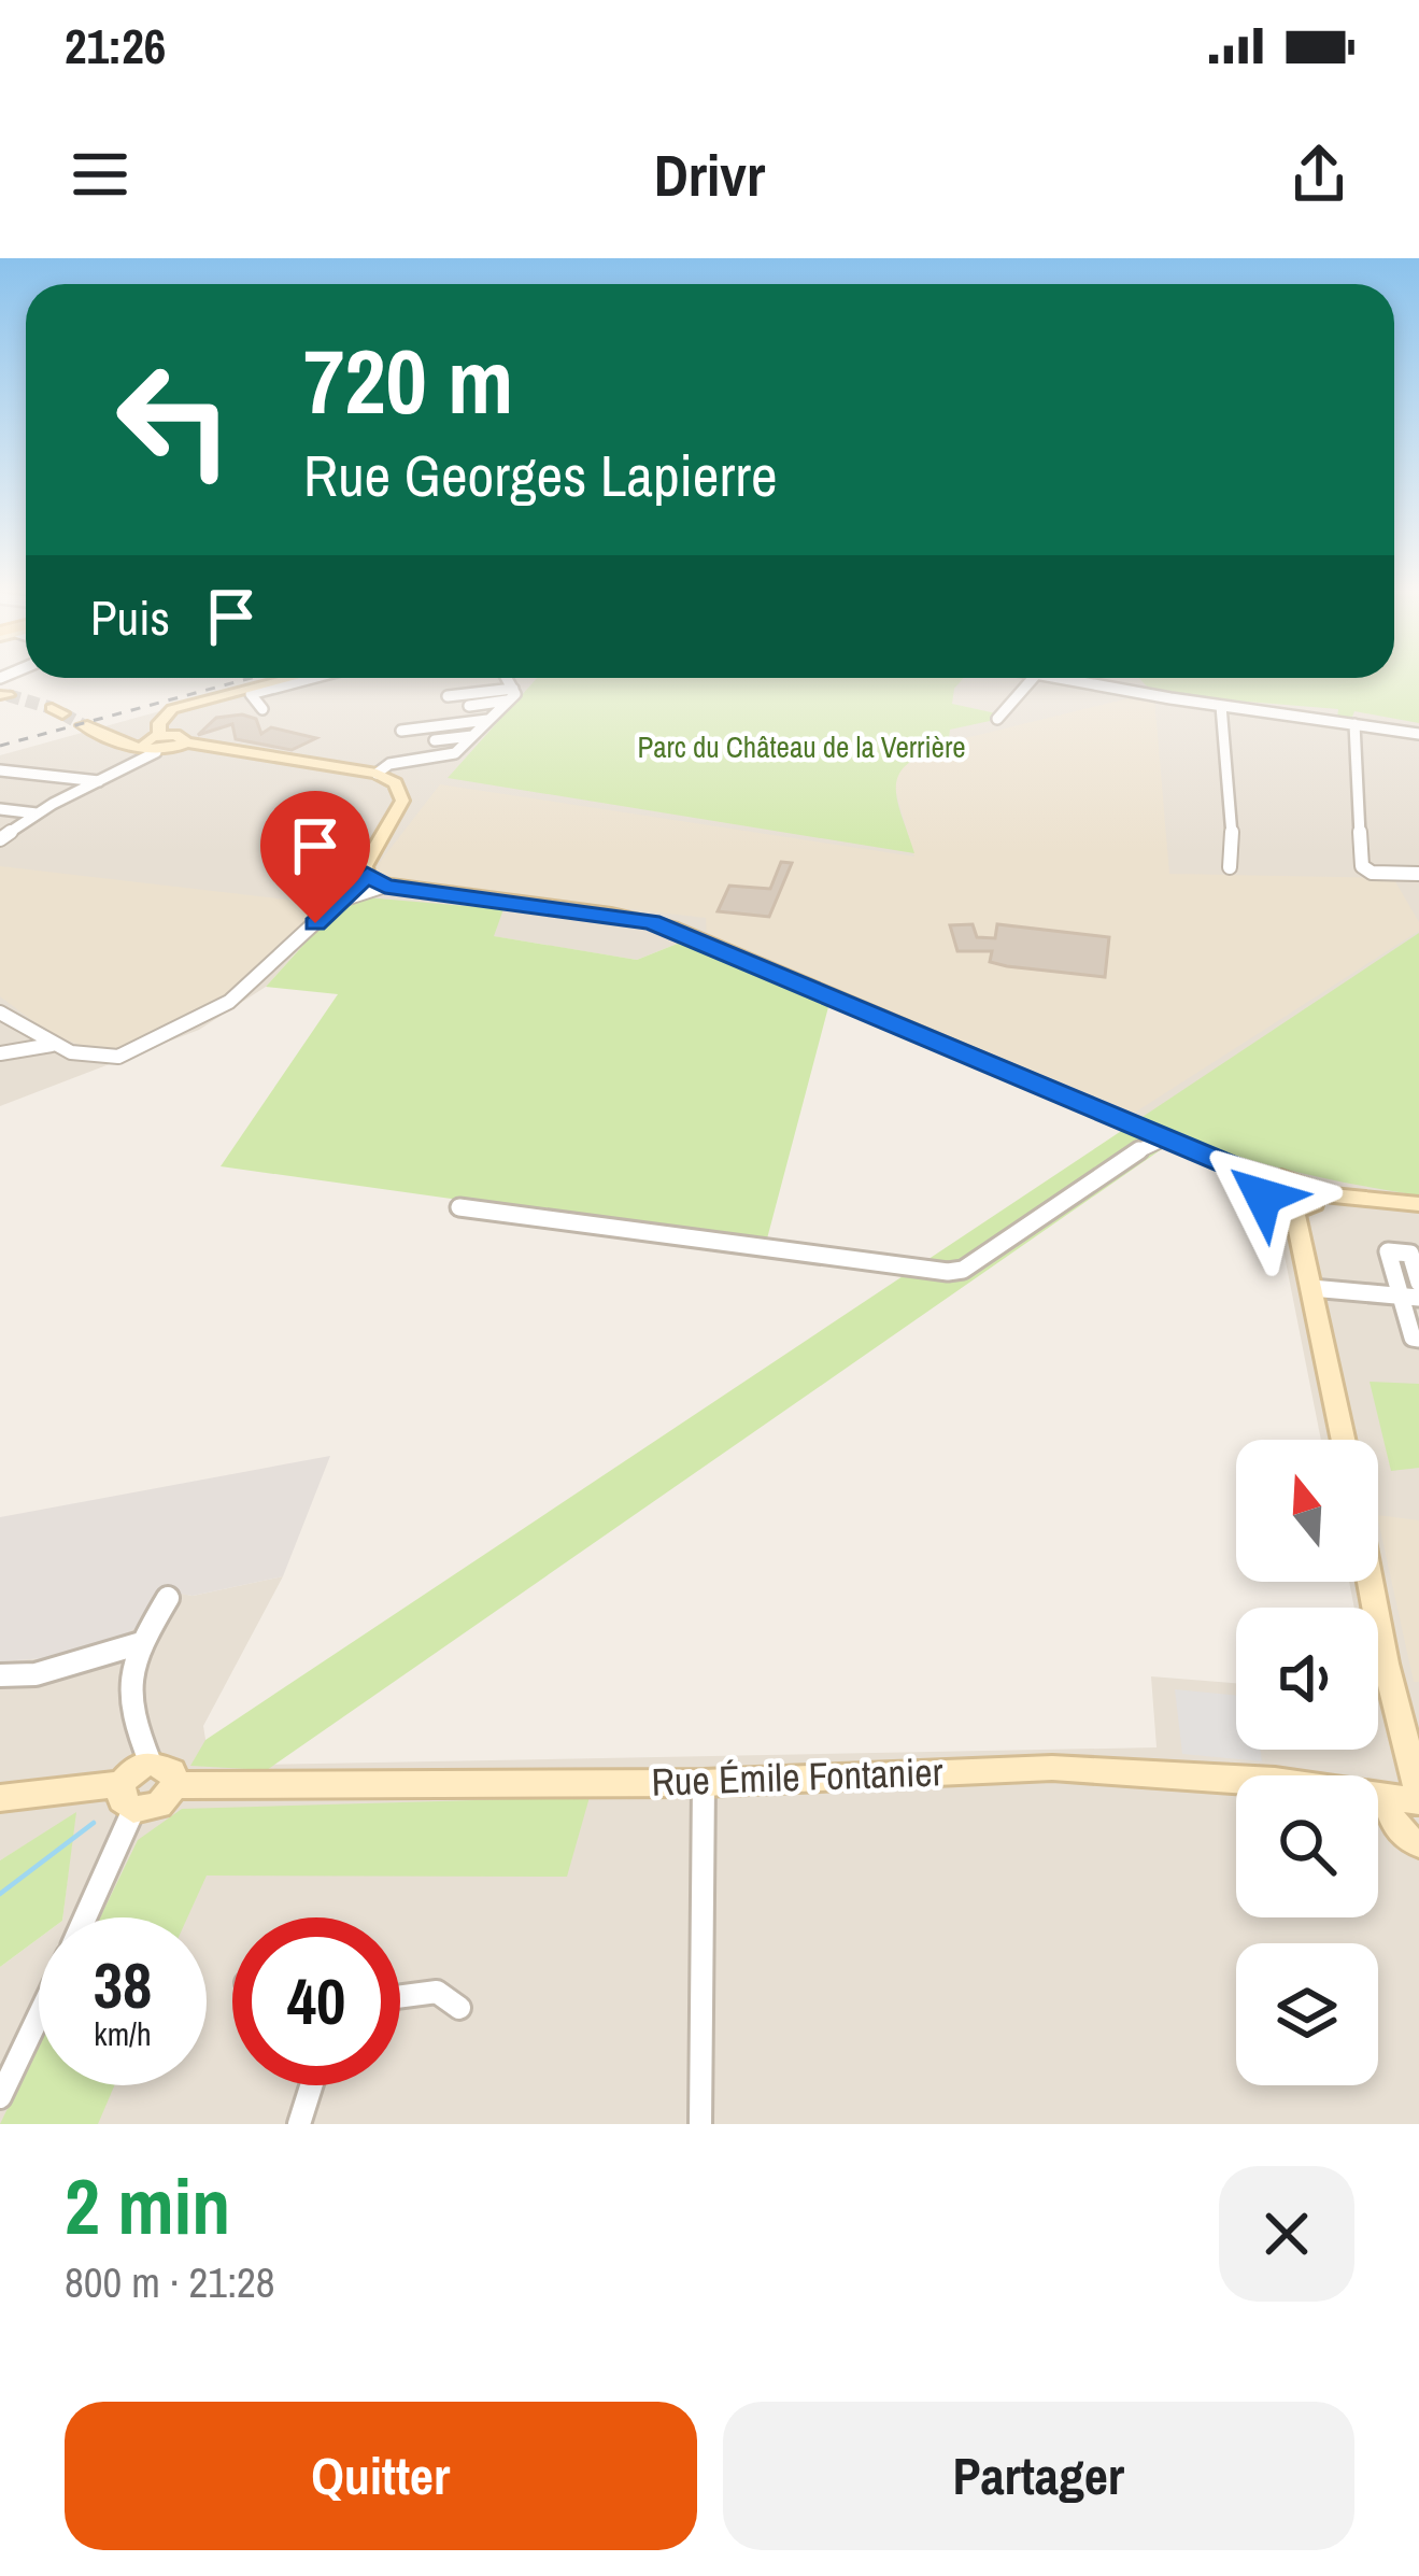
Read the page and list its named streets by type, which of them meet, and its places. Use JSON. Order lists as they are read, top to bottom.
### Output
{
  "streets": {
    "street": ["Rue Émile Fontanier"]
  },
  "parks": ["Parc du Château de la Verrière"],
  "north": "top",
  "page": {
    "status": "21:26",
    "header": "Drivr",
    "turn": ["720 m", "Rue Georges Lapierre"],
    "then": "Puis",
    "speed": "38 km/h",
    "limit": "40",
    "heading": ["2 min", "800 m · 21:28"],
    "buttons": ["Quitter", "Partager"]
  }
}
